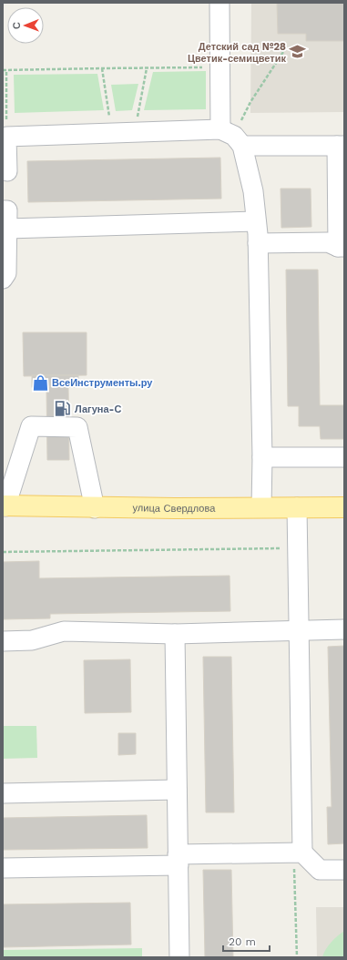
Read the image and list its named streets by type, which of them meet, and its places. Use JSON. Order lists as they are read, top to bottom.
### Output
{
  "streets": {
    "main road": ["улица Свердлова"]
  },
  "places": {
    "school or university": ["Детский сад №28 Цветик-семицветик"],
    "shop": ["ВсеИнструменты.ру"],
    "fuel station": ["Лагуна-С"]
  },
  "scale_bar": "20 m",
  "north": "left"
}
